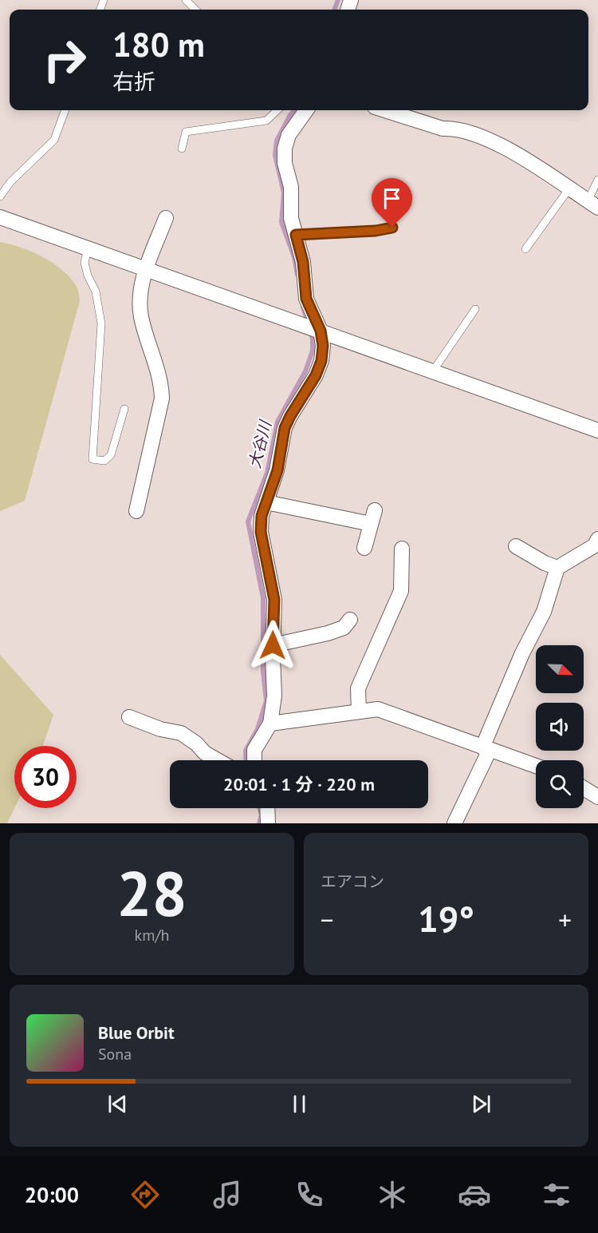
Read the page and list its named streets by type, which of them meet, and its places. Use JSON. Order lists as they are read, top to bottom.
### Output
{
  "water": ["大谷川"],
  "north": "bottom right",
  "page": {
    "turn": ["180 m", "右折"],
    "limit": "30",
    "trip": "20:01 · 1 分 · 220 m",
    "tile": [
      ["28", "km/h"],
      "エアコン"
    ],
    "heat": ["−", "19°", "+"],
    "song": ["Blue Orbit", "Sona"],
    "tabs": "20:00"
  }
}
